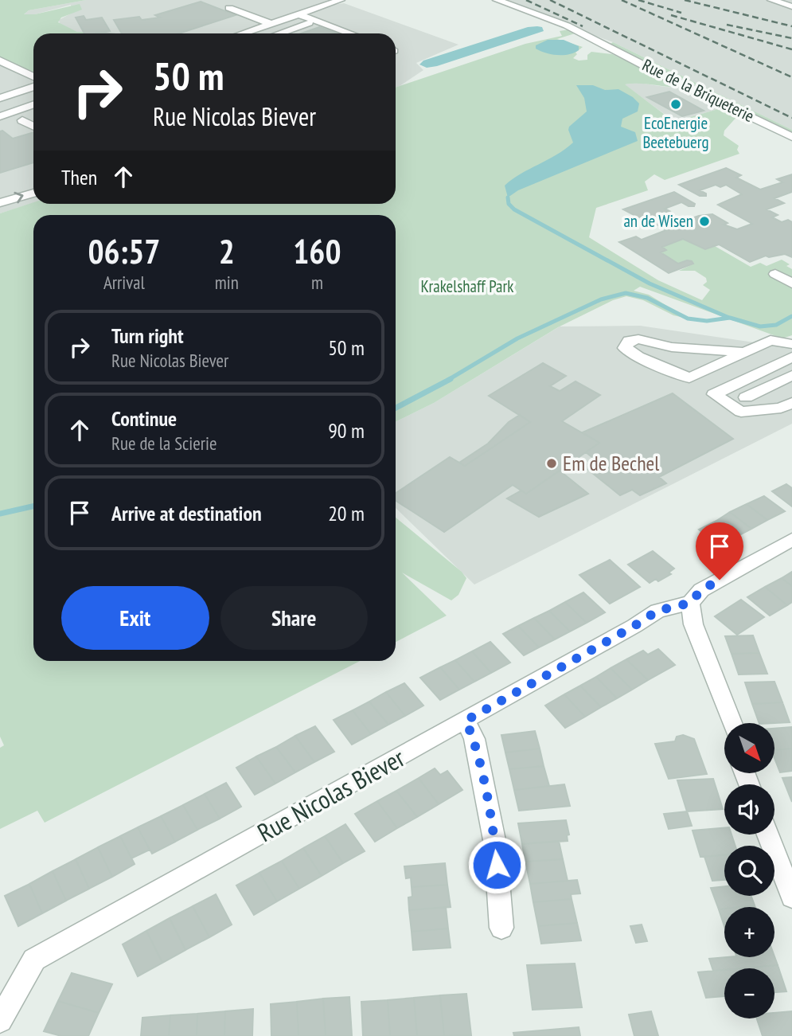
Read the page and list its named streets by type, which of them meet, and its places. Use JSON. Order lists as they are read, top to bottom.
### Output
{
  "streets": {
    "street": ["Rue de la Briqueterie", "Rue Nicolas Biever"]
  },
  "parks": ["Krakelshaff Park"],
  "places": ["EcoEnergie Beetebuerg", "an de Wisen", "Em de Bechel"],
  "north": "bottom right",
  "page": {
    "turn": ["50 m", "Rue Nicolas Biever"],
    "then": "Then",
    "eta": [
      "06:57",
      "Arrival",
      "2",
      "min",
      "160",
      "m"
    ],
    "list": [
      {
        "name": "Turn right",
        "note": "Rue Nicolas Biever",
        "value": "50 m"
      },
      {
        "name": "Continue",
        "note": "Rue de la Scierie",
        "value": "90 m"
      },
      {
        "name": "Arrive at destination",
        "value": "20 m"
      }
    ],
    "buttons": ["Exit", "Share"],
    "map_buttons": ["+", "−"]
  }
}
